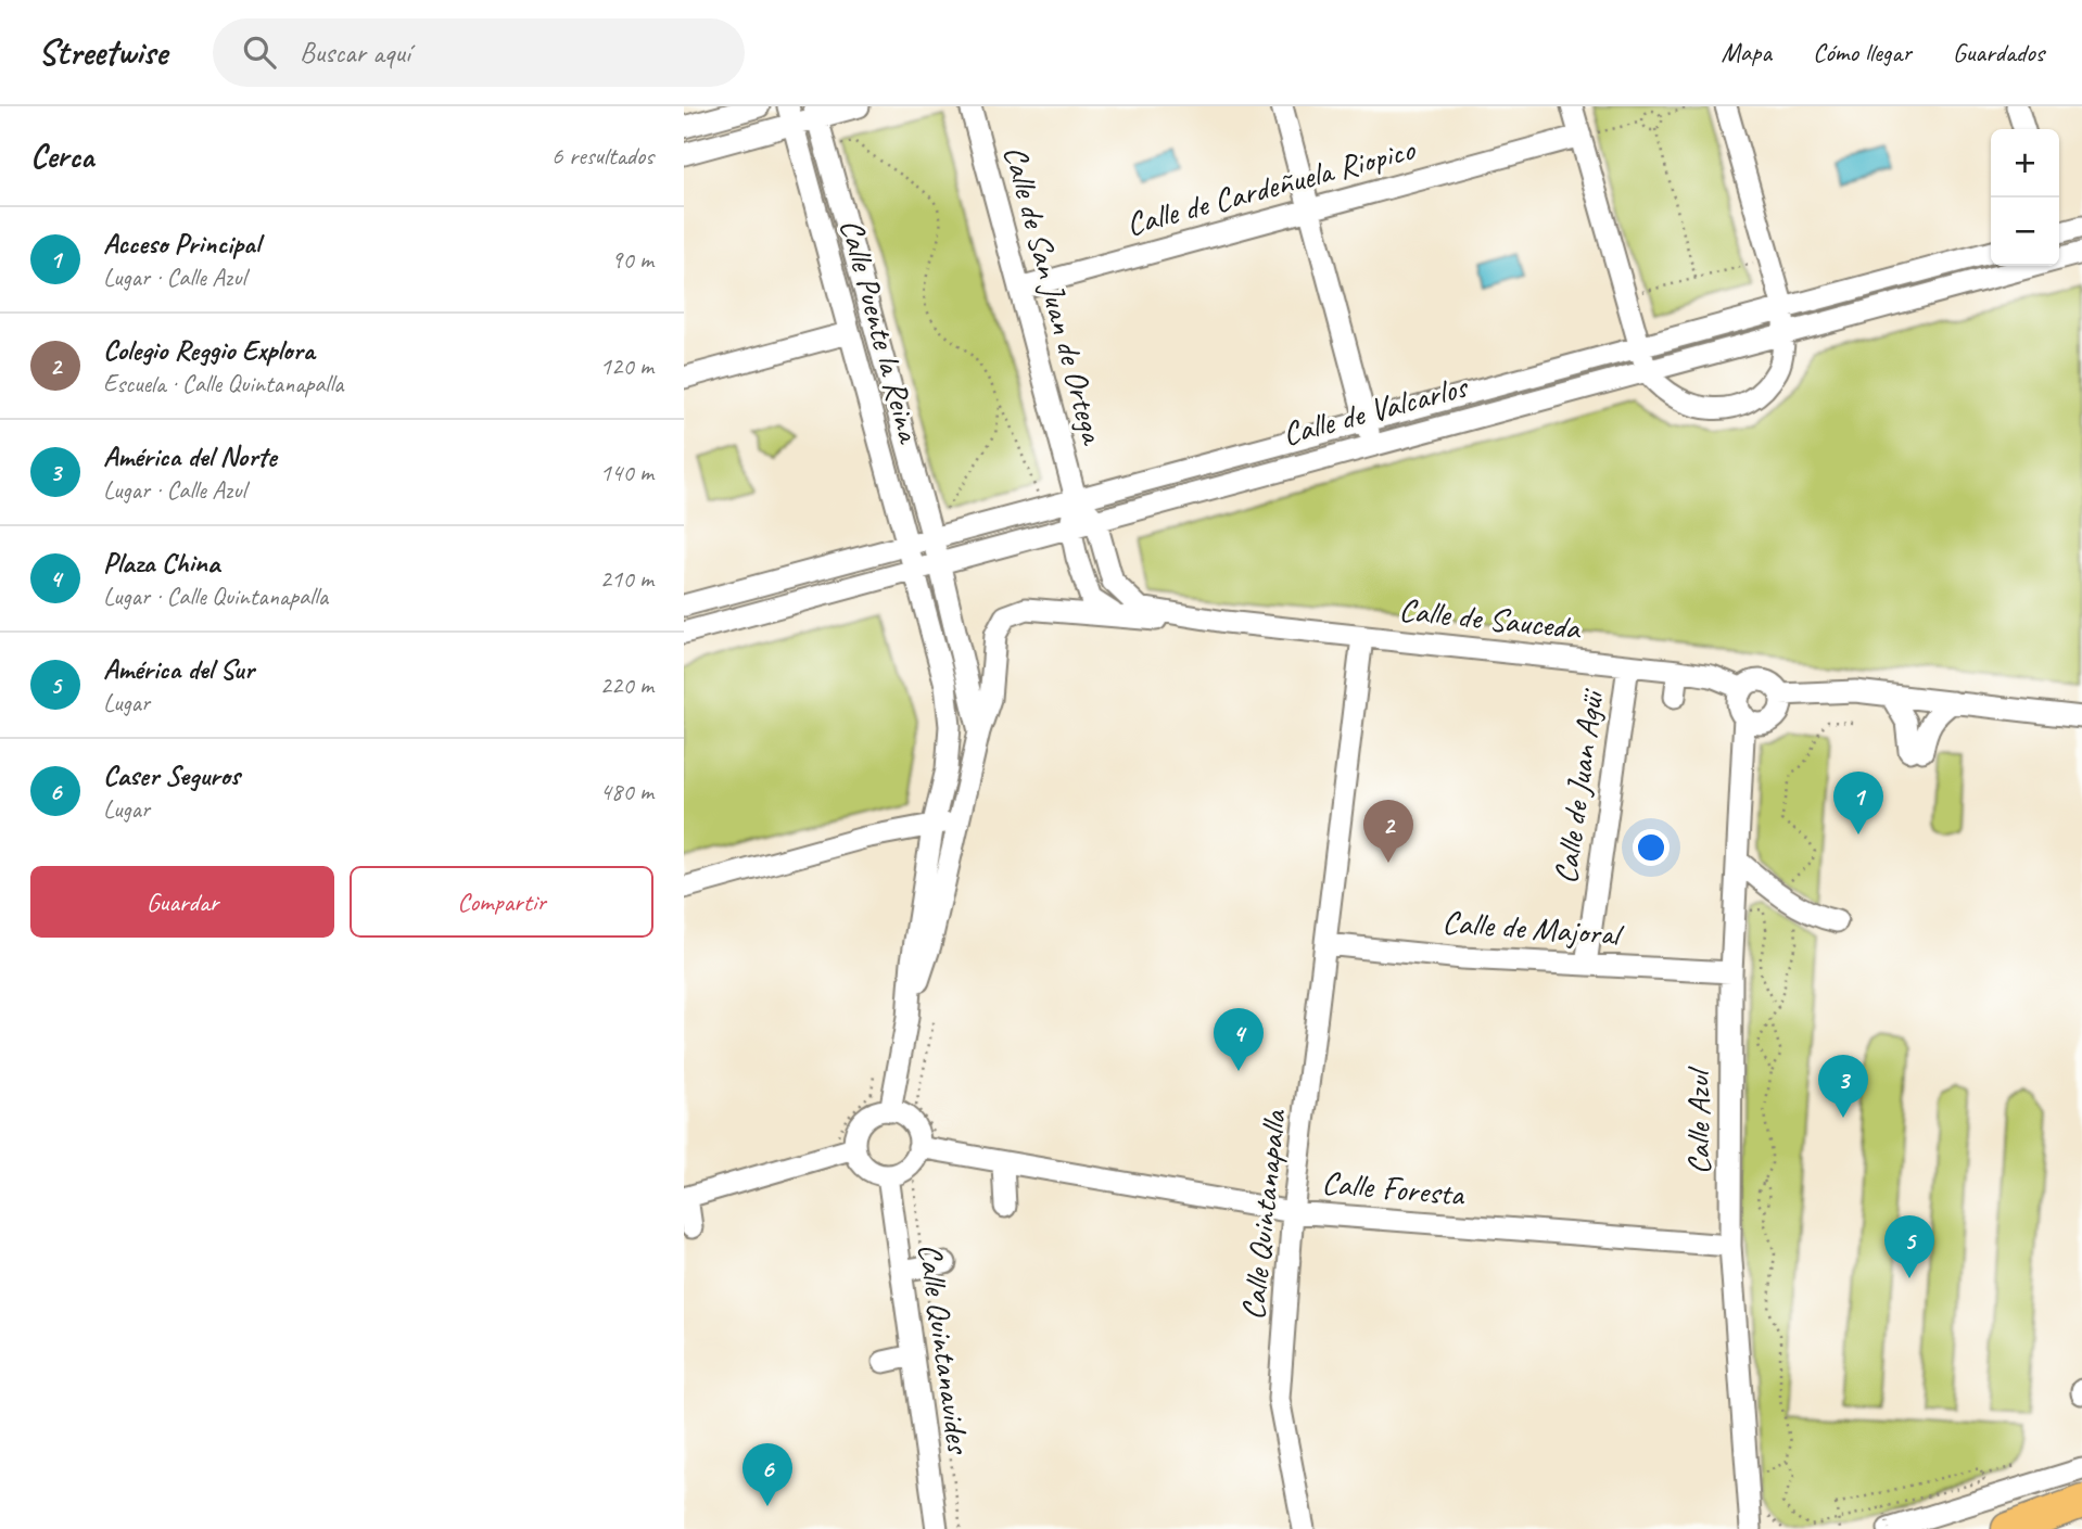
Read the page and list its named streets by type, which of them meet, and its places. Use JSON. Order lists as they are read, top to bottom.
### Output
{
  "streets": {
    "street": [
      "Calle de Cardeñuela Riopico",
      "Calle de San Juan de Ortega",
      "Calle Puente la Reina",
      "Calle de Valcarlos",
      "Calle de Sauceda",
      "Calle de Juan Agüi",
      "Calle de Majoral",
      "Calle Azul",
      "Calle Foresta",
      "Calle Quintanapalla",
      "Calle Quintanavides"
    ]
  },
  "crossings": [
    ["Calle de Cardeñuela Riopico", "Calle de San Juan de Ortega"],
    ["Calle de San Juan de Ortega", "Calle de Valcarlos"],
    ["Calle de San Juan de Ortega", "Calle de Sauceda"],
    ["Calle Puente la Reina", "Calle de Valcarlos"],
    ["Calle de Valcarlos", "Calle de Sauceda"],
    ["Calle de Sauceda", "Calle de Juan Agüi"],
    ["Calle de Sauceda", "Calle Azul"],
    ["Calle de Sauceda", "Calle Quintanapalla"],
    ["Calle de Juan Agüi", "Calle de Majoral"],
    ["Calle de Majoral", "Calle Azul"],
    ["Calle de Majoral", "Calle Quintanapalla"],
    ["Calle Azul", "Calle Foresta"],
    ["Calle Foresta", "Calle Quintanapalla"],
    ["Calle Foresta", "Calle Quintanavides"]
  ],
  "page": {
    "header": "Streetwise",
    "search": "Buscar aquí",
    "nav": ["Mapa", "Cómo llegar", "Guardados"],
    "heading": ["Cerca", "6 resultados"],
    "map_buttons": ["+", "−"],
    "list": [
      {
        "mark": "1",
        "name": "Acceso Principal",
        "note": "Lugar · Calle Azul",
        "value": "90 m"
      },
      {
        "mark": "2",
        "name": "Colegio Reggio Explora",
        "note": "Escuela · Calle Quintanapalla",
        "value": "120 m"
      },
      {
        "mark": "3",
        "name": "América del Norte",
        "note": "Lugar · Calle Azul",
        "value": "140 m"
      },
      {
        "mark": "4",
        "name": "Plaza China",
        "note": "Lugar · Calle Quintanapalla",
        "value": "210 m"
      },
      {
        "mark": "5",
        "name": "América del Sur",
        "note": "Lugar",
        "value": "220 m"
      },
      {
        "mark": "6",
        "name": "Caser Seguros",
        "note": "Lugar",
        "value": "480 m"
      }
    ],
    "pins": [
      "1",
      "2",
      "4",
      "3",
      "5",
      "6"
    ],
    "buttons": ["Guardar", "Compartir"]
  }
}
